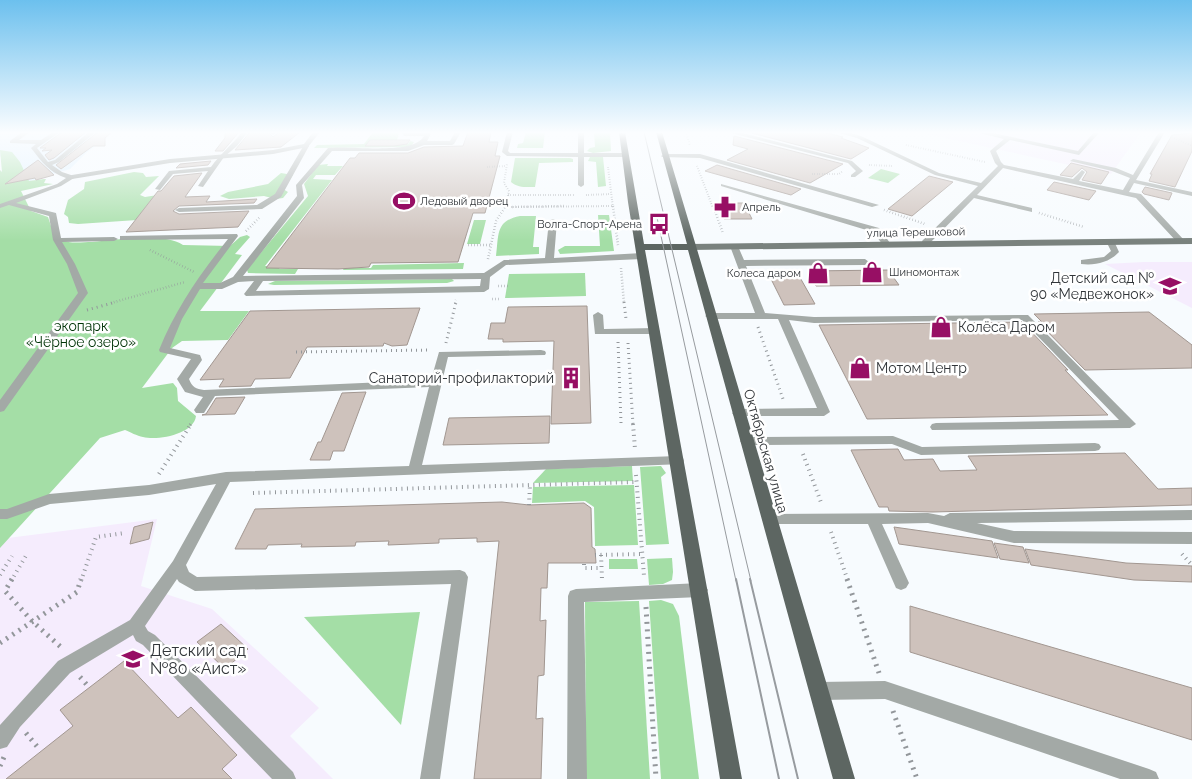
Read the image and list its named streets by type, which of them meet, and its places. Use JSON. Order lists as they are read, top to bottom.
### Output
{
  "streets": {
    "main road": ["улица Терешковой", "Октябрьская улица"]
  },
  "crossings": [
    ["улица Терешковой", "Октябрьская улица"]
  ],
  "parks": ["экопарк «Чёрное озеро»"],
  "places": {
    "sports": ["Ледовый дворец"],
    "pharmacy": ["Апрель"],
    "bus stop": ["Волга-Спорт-Арена"],
    "shop": [
      "Шиномонтаж",
      "Колеса даром",
      "Колёса Даром",
      "Мотом Центр"
    ],
    "school or university": ["Детский сад № 90 «Медвежонок»", "Детский сад №80 «Аист»"],
    "building": ["Санаторий-профилакторий"]
  }
}
